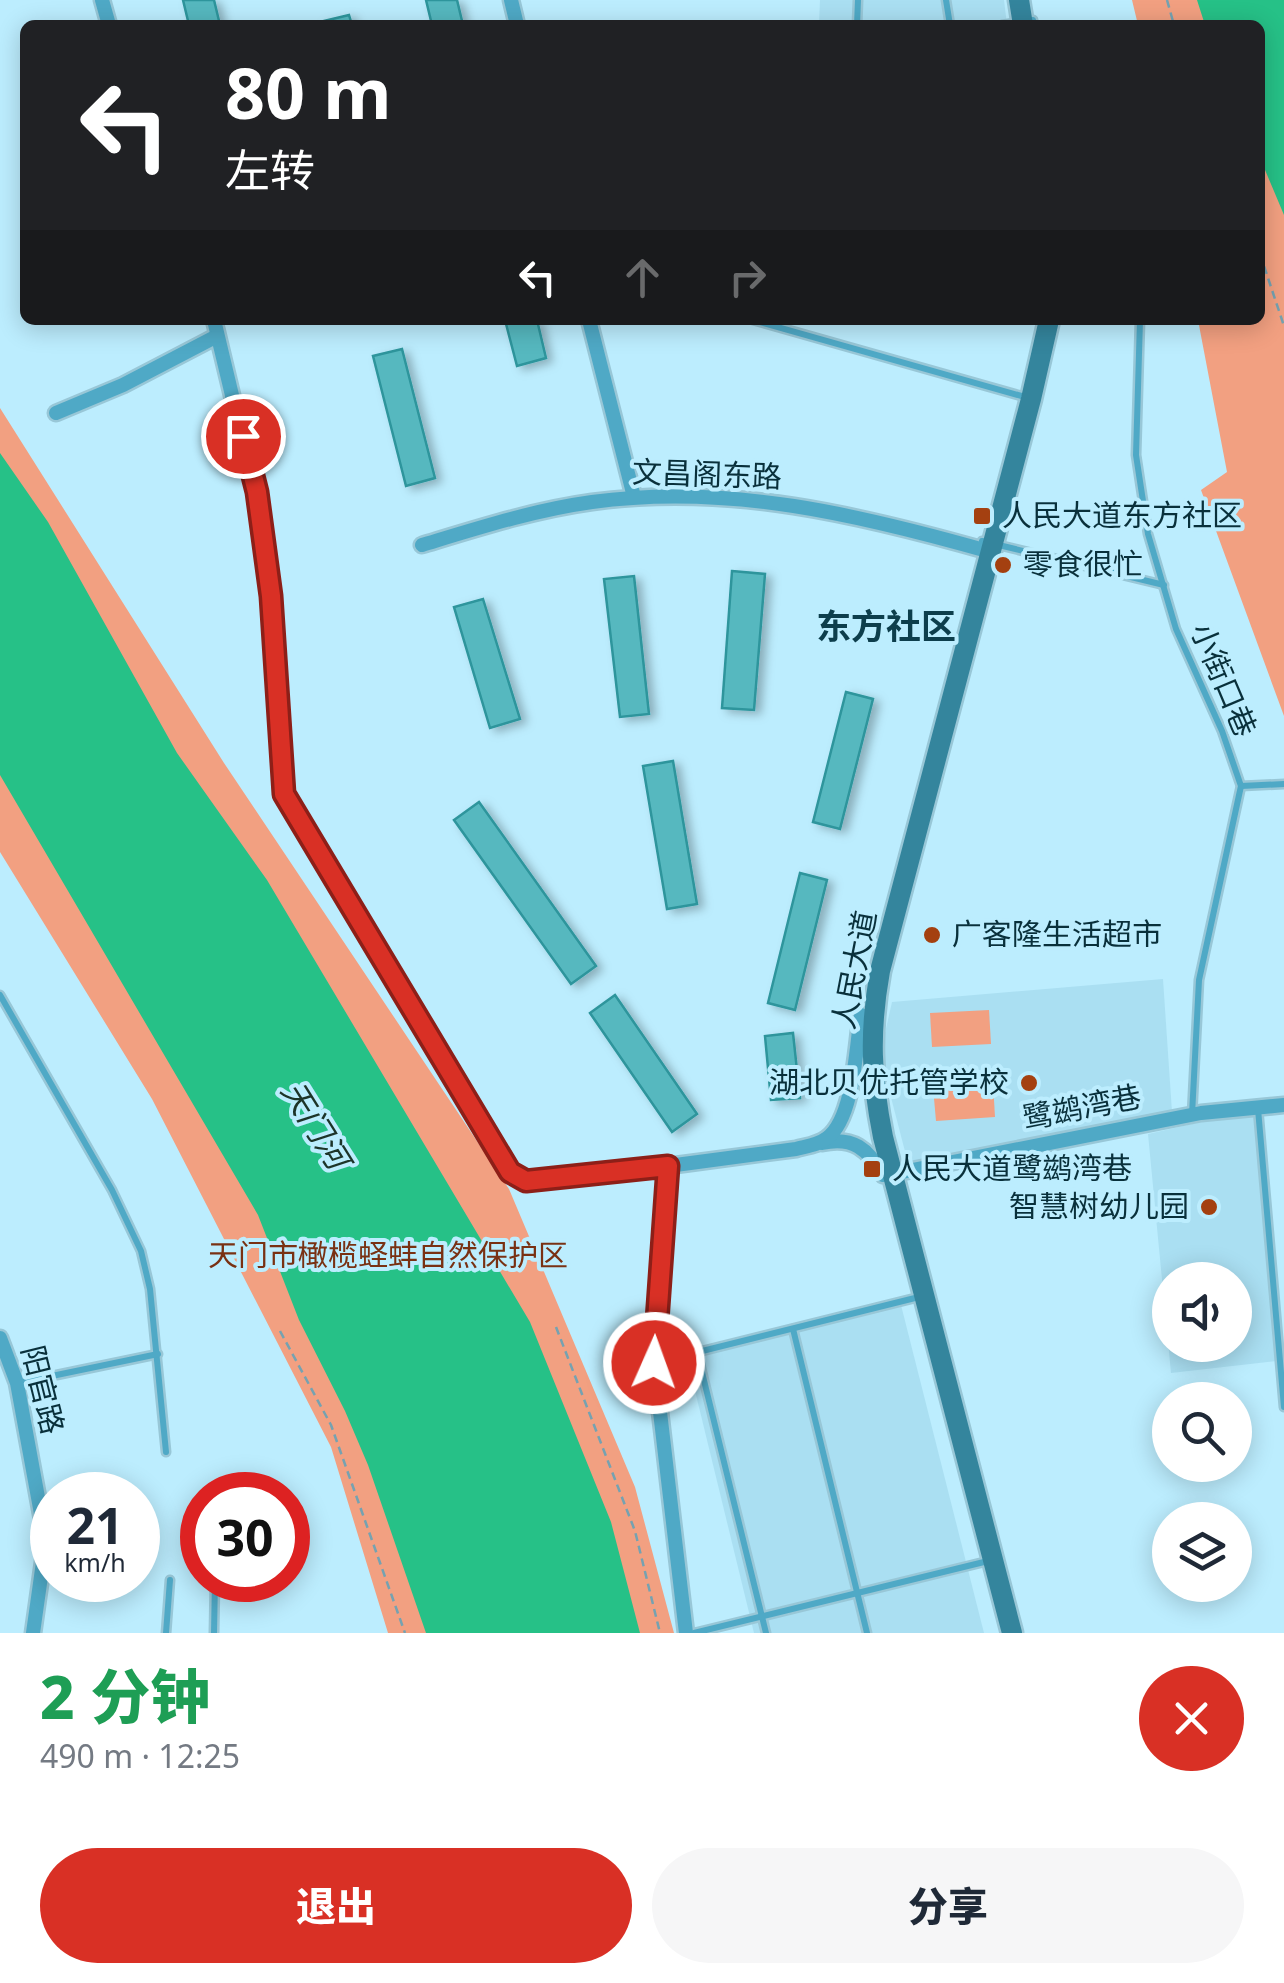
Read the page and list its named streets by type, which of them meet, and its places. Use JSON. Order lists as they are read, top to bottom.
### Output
{
  "streets": {
    "main road": ["人民大道"],
    "street": ["文昌阁东路", "鹭鹚湾巷", "阳官路"],
    "lane": ["小街口巷"]
  },
  "crossings": [
    ["文昌阁东路", "人民大道"],
    ["人民大道", "鹭鹚湾巷"]
  ],
  "districts": ["东方社区"],
  "water": ["天门河"],
  "parks": ["天门市橄榄蛏蚌自然保护区"],
  "places": {
    "transit": ["人民大道东方社区", "人民大道鹭鹚湾巷"],
    "other": [
      "零食很忙",
      "广客隆生活超市",
      "湖北贝优托管学校",
      "智慧树幼儿园"
    ]
  },
  "page": {
    "turn": ["80 m", "左转"],
    "speed": "21 km/h",
    "limit": "30",
    "heading": ["2 分钟", "490 m · 12:25"],
    "buttons": ["退出", "分享"]
  }
}
